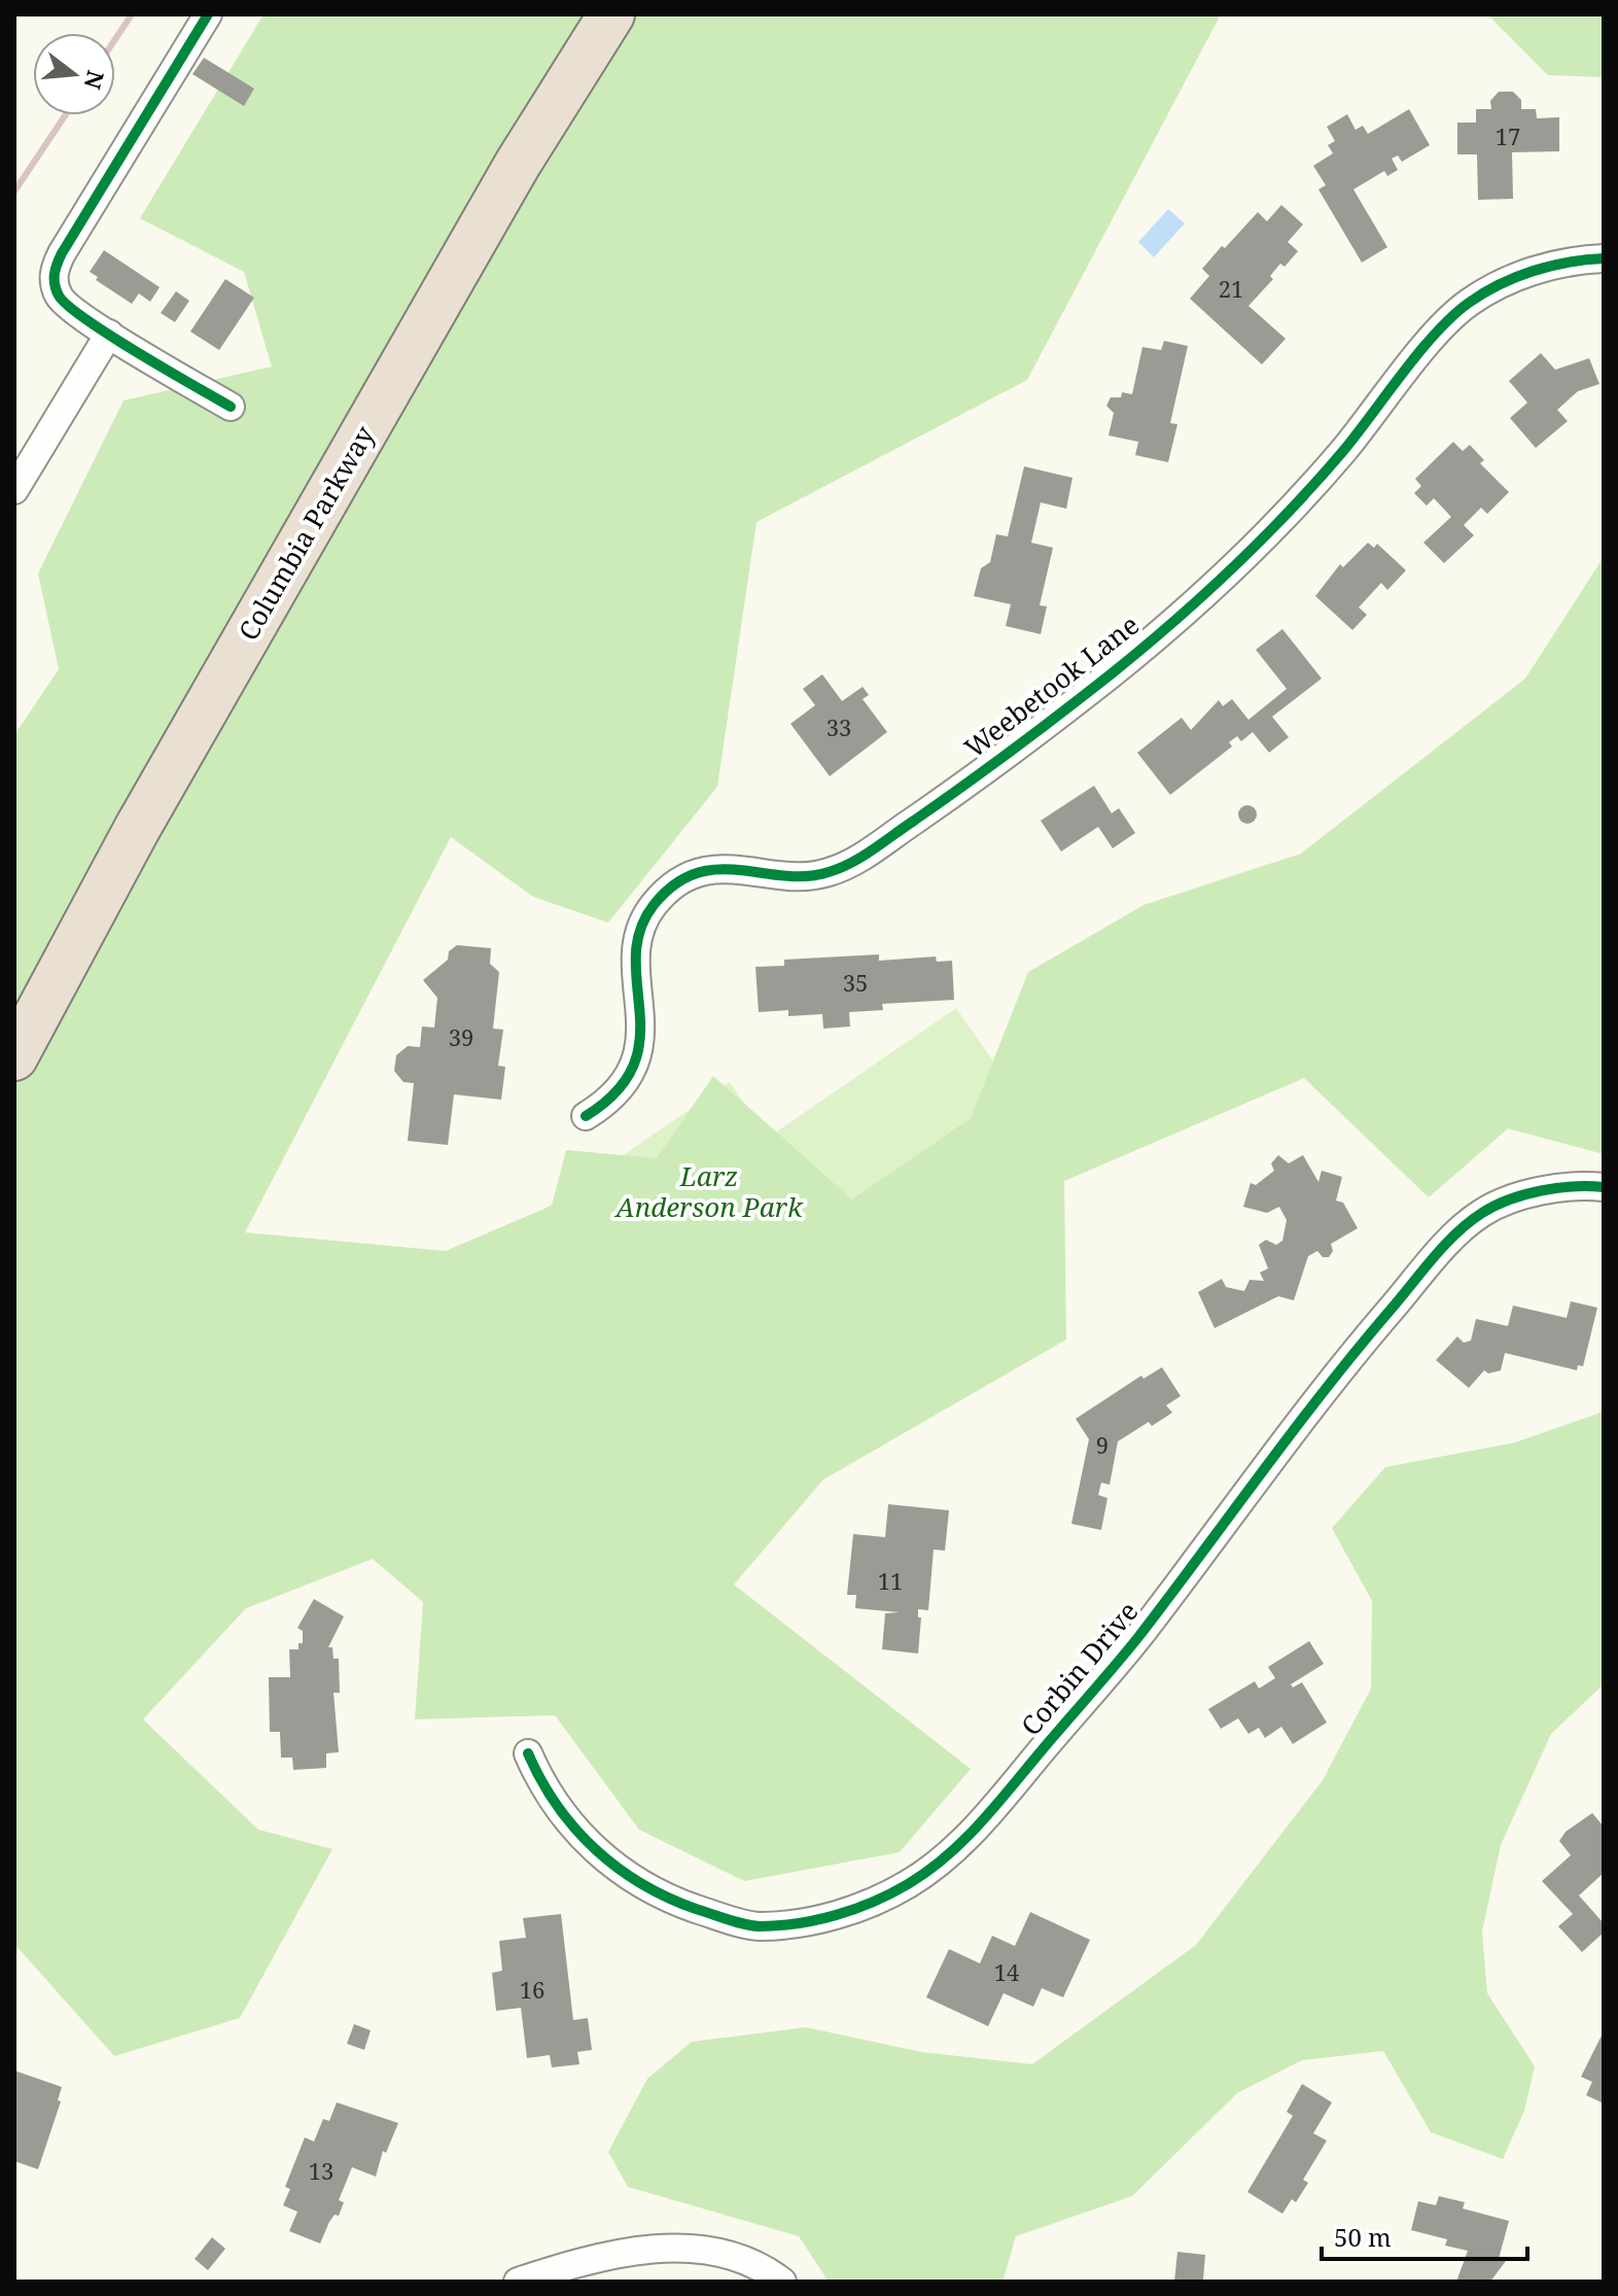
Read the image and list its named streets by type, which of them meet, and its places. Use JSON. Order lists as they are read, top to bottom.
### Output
{
  "streets": {
    "highway": ["Columbia Parkway"],
    "street": ["Weebetook Lane", "Corbin Drive"]
  },
  "parks": ["Larz Anderson Park"],
  "house_numbers": [
    "17",
    "21",
    "33",
    "35",
    "39",
    "9",
    "11",
    "14",
    "16",
    "13"
  ],
  "scale_bar": "50 m",
  "north": "right"
}
